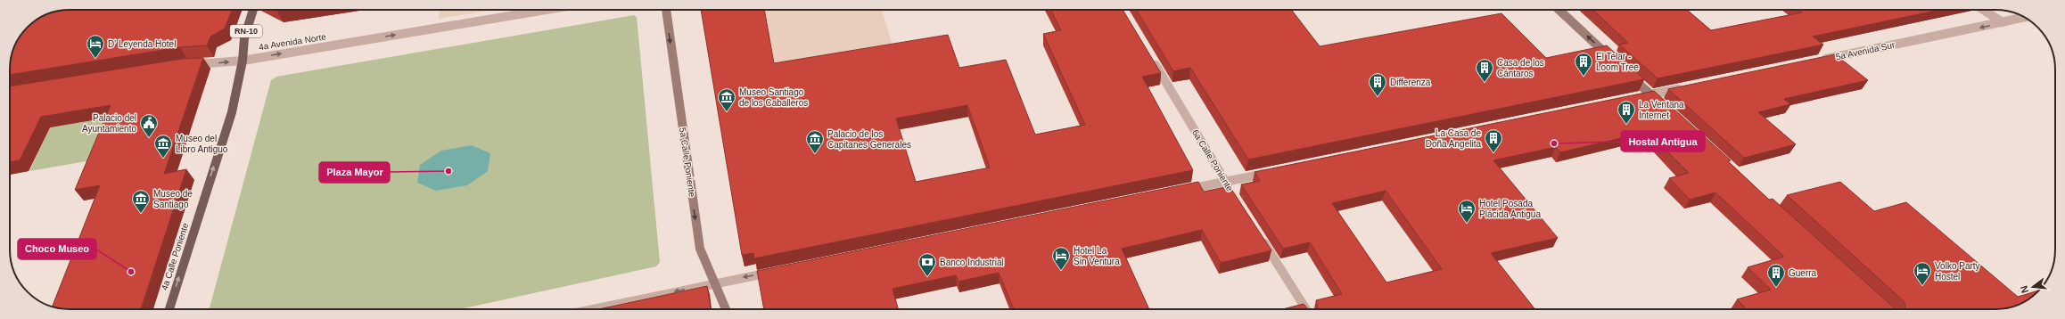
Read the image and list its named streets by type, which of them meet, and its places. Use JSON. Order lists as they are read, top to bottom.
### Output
{
  "streets": {
    "main road": ["RN-10", "5a Calle Poniente", "4a Calle Poniente"],
    "street": ["4a Avenida Norte", "5a Avenida Sur", "6a Calle Poniente"]
  },
  "crossings": [
    ["RN-10", "4a Avenida Norte"],
    ["RN-10", "4a Calle Poniente"],
    ["4a Avenida Norte", "4a Calle Poniente"]
  ],
  "one_way": [
    "4a Avenida Norte",
    "5a Avenida Sur",
    "5a Calle Poniente",
    "4a Calle Poniente"
  ],
  "places": {
    "hotel": [
      "D' Leyenda Hotel",
      "Hotel Posada Plácida Antigua",
      "Hotel La Sin Ventura",
      "Volko Party Hostel"
    ],
    "building": [
      "El Telar - Loom Tree",
      "Casa de los Cántaros",
      "Differenza",
      "La Ventana Internet",
      "La Casa de Doña Angelita",
      "Guerra"
    ],
    "museum": [
      "Museo Santiago de los Caballeros",
      "Palacio de los Capitanes Generales",
      "Museo del Libro Antiguo",
      "Museo de Santiago"
    ],
    "public building": ["Palacio del Ayuntamiento"],
    "other": ["Hostal Antigua", "Plaza Mayor", "Choco Museo"],
    "bank": ["Banco Industrial"]
  },
  "north": "left"
}
